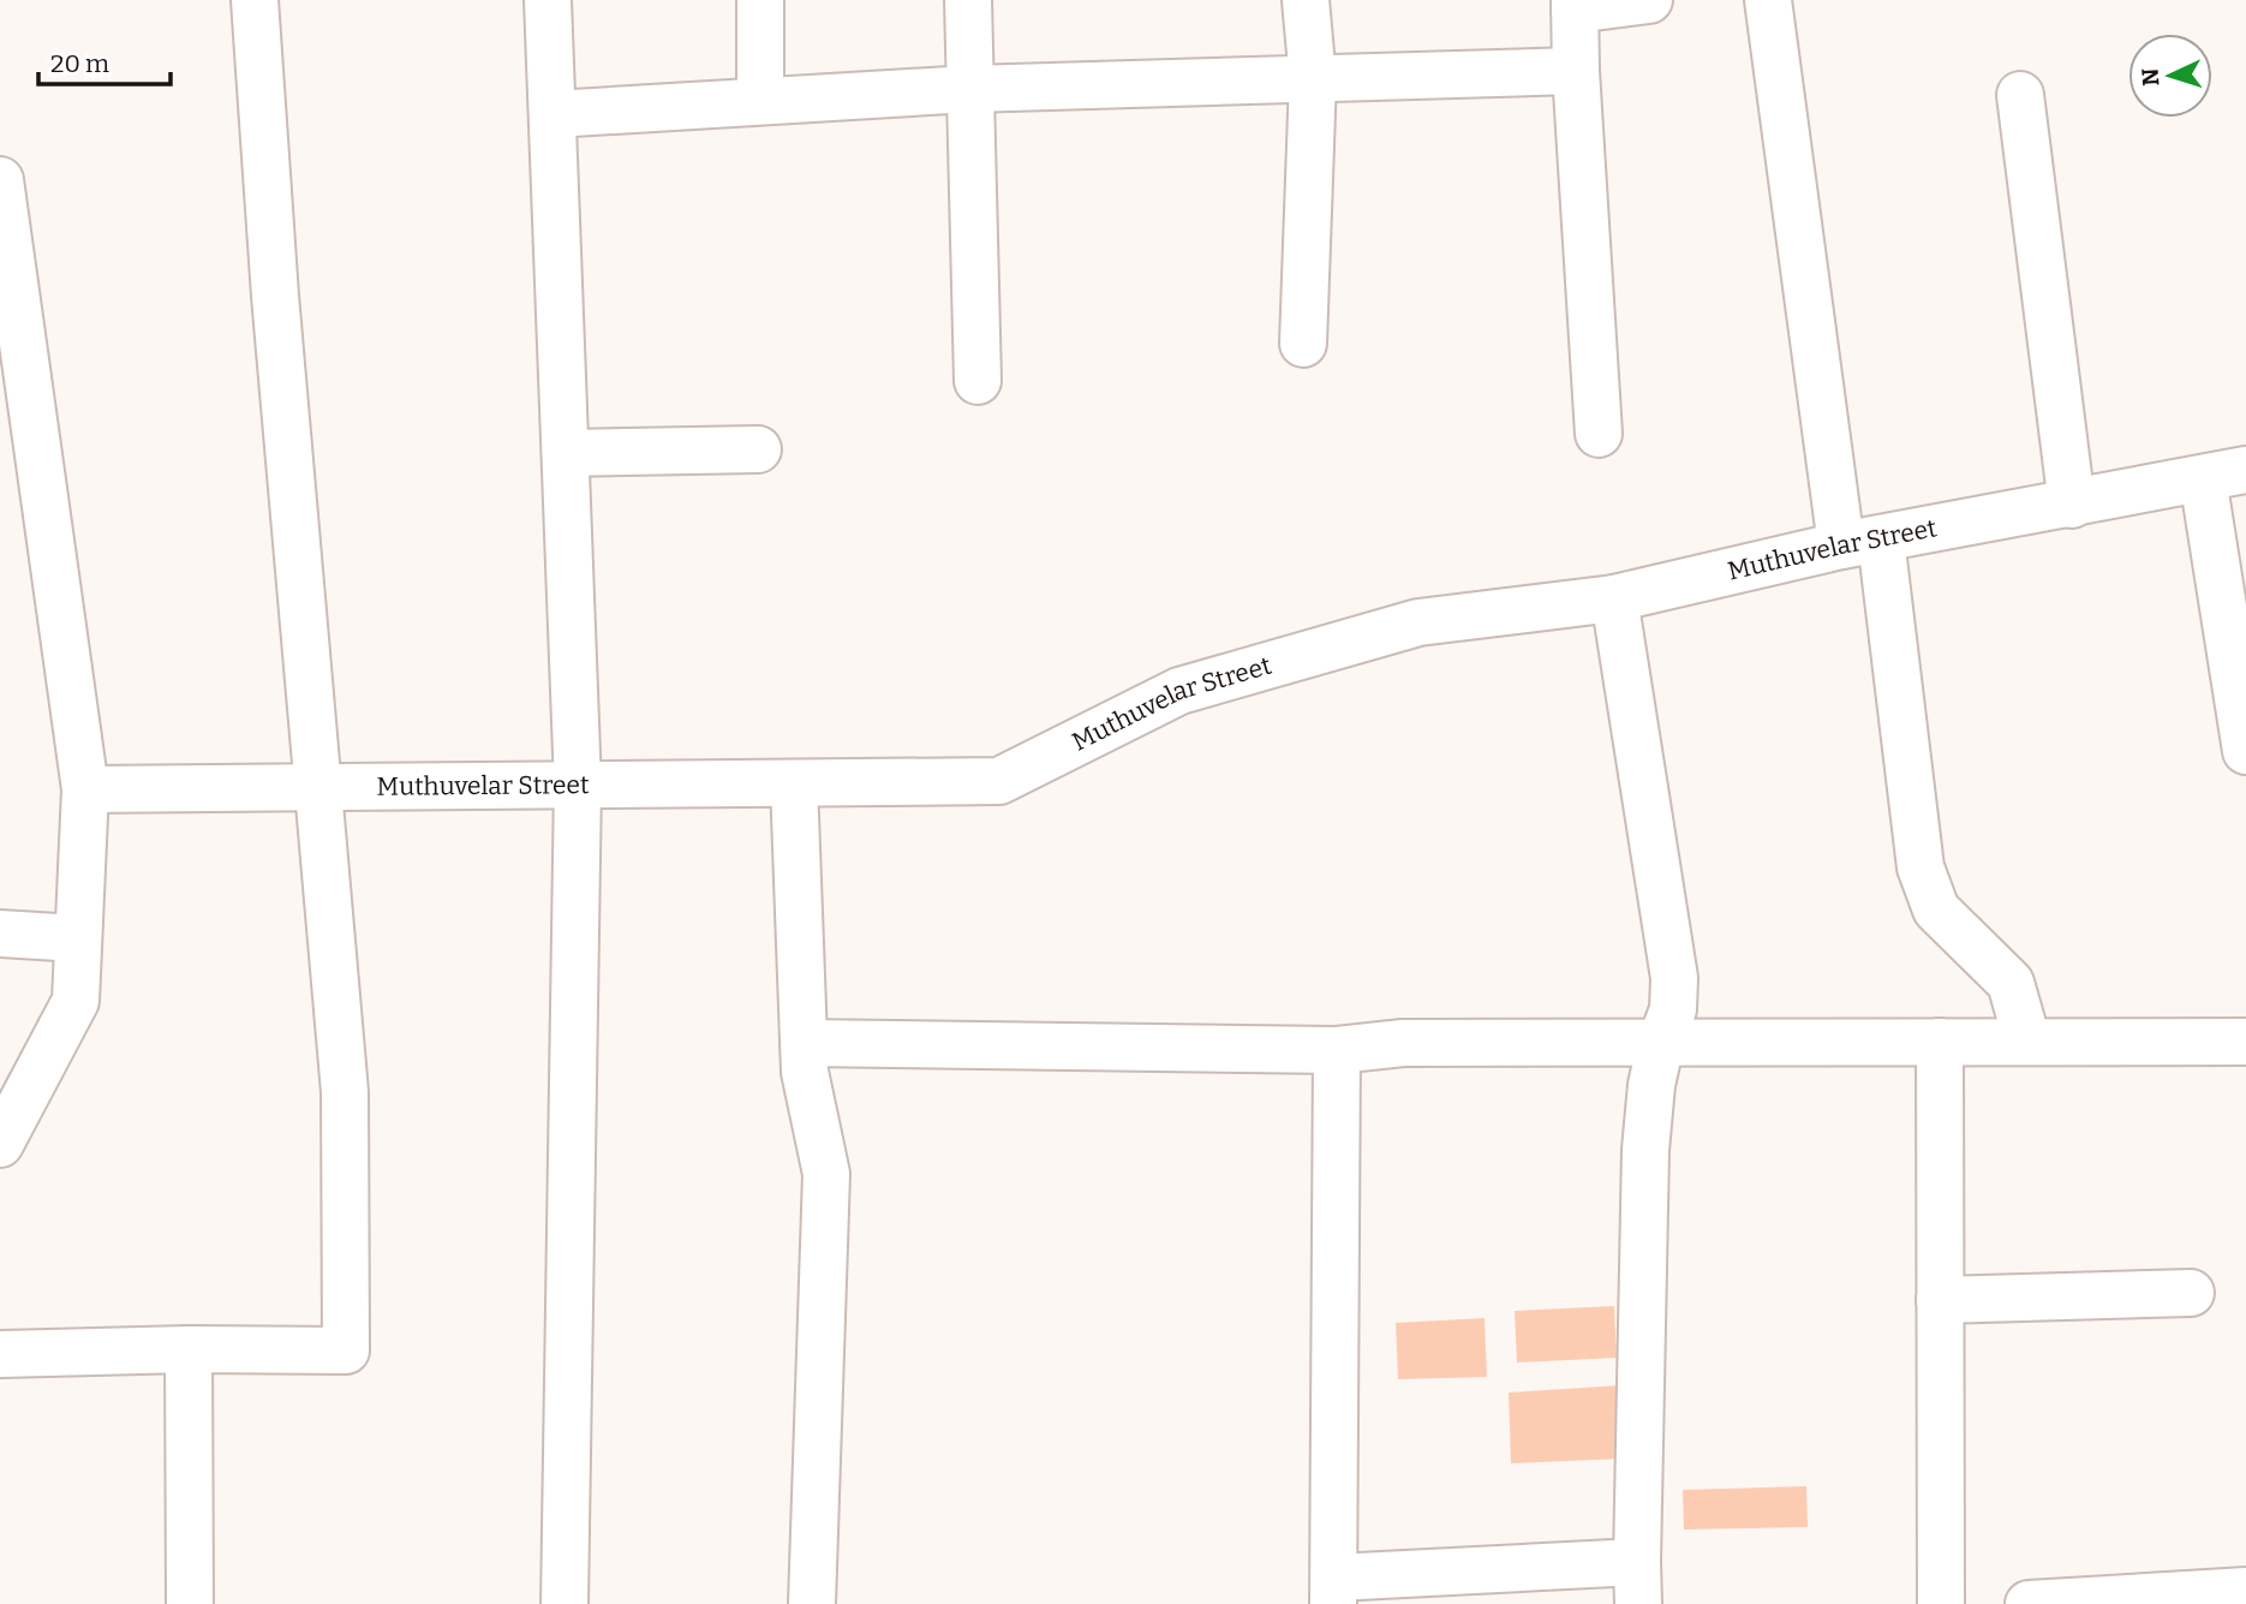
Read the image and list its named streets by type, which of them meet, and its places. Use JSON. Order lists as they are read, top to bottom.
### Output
{
  "streets": {
    "street": ["Muthuvelar Street"]
  },
  "scale_bar": "20 m",
  "north": "left"
}
